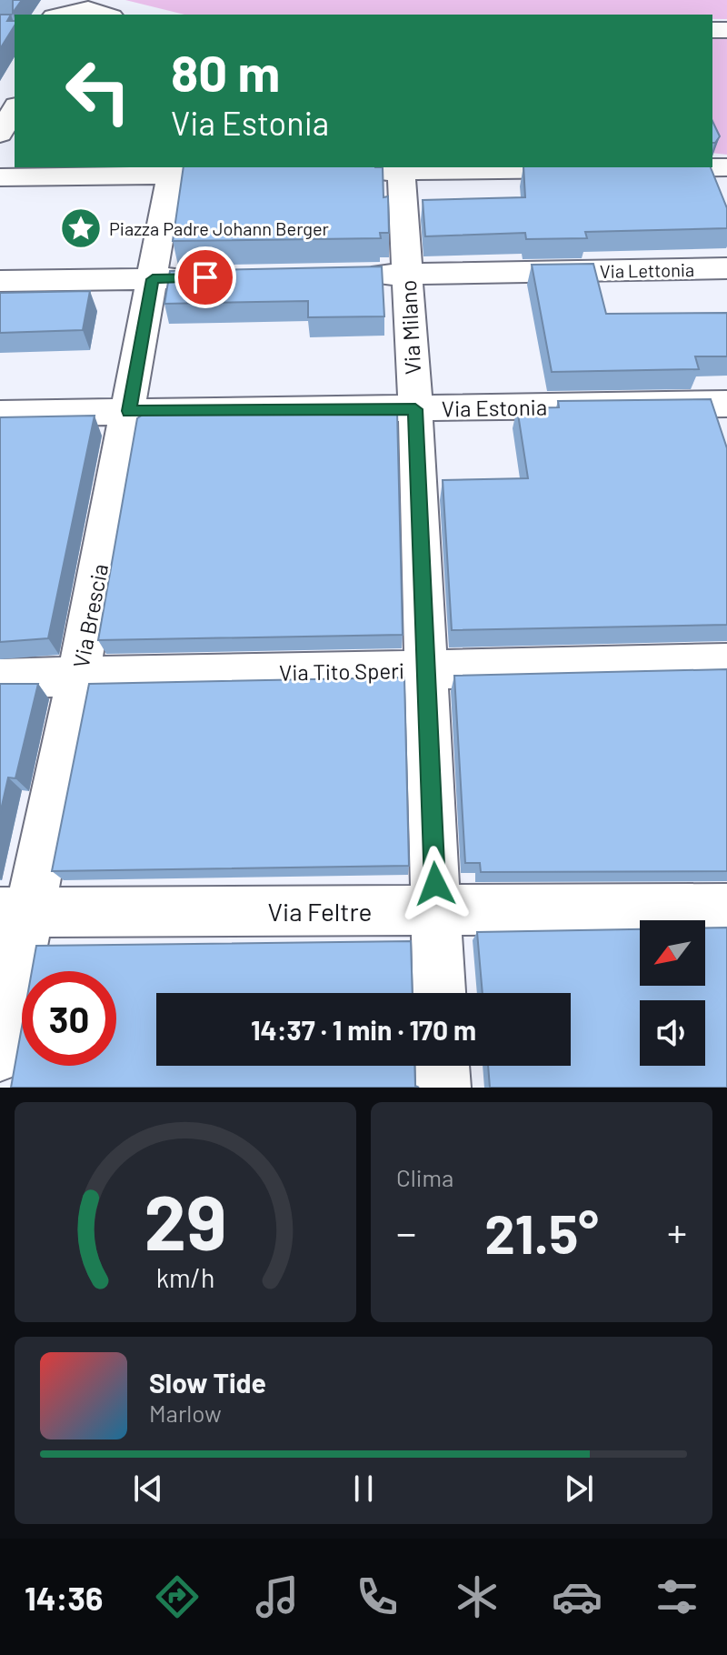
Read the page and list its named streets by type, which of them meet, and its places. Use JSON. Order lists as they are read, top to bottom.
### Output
{
  "streets": {
    "street": [
      "Via Lettonia",
      "Via Milano",
      "Via Estonia",
      "Via Brescia",
      "Via Tito Speri",
      "Via Feltre"
    ]
  },
  "crossings": [
    ["Via Lettonia", "Via Milano"],
    ["Via Milano", "Via Estonia"],
    ["Via Milano", "Via Tito Speri"],
    ["Via Milano", "Via Feltre"],
    ["Via Estonia", "Via Brescia"],
    ["Via Brescia", "Via Tito Speri"],
    ["Via Brescia", "Via Feltre"]
  ],
  "places": {
    "place": ["Piazza Padre Johann Berger"]
  },
  "north": "bottom left",
  "page": {
    "turn": ["80 m", "Via Estonia"],
    "limit": "30",
    "trip": "14:37 · 1 min · 170 m",
    "tile": "Clima",
    "heat": ["−", "21.5°", "+"],
    "song": ["Slow Tide", "Marlow"],
    "tabs": "14:36",
    "gauge": ["29", "km/h"]
  }
}
